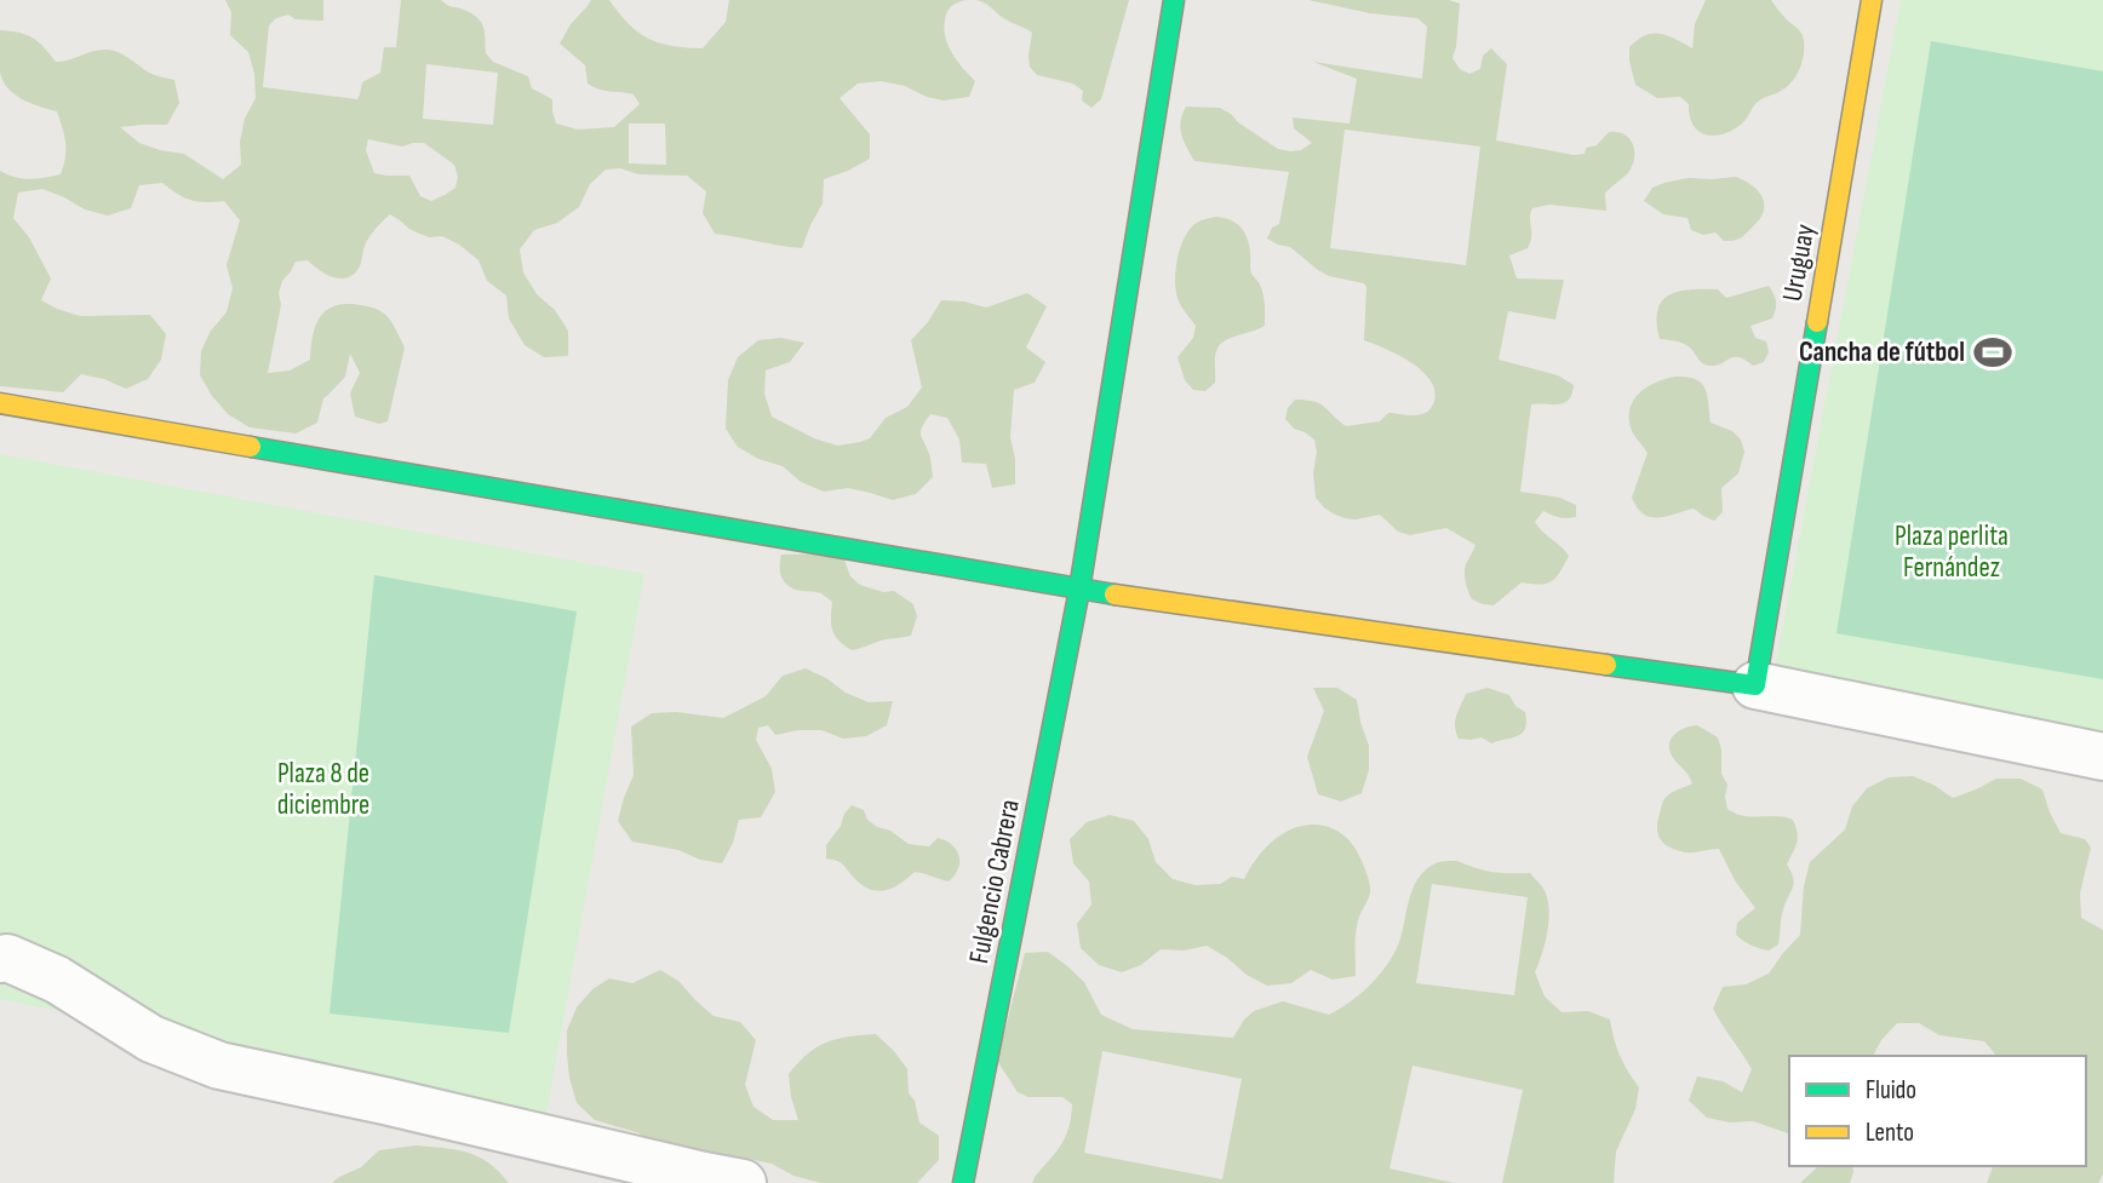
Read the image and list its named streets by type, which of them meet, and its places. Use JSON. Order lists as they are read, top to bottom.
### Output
{
  "streets": {
    "main road": ["Uruguay", "Fulgencio Cabrera"]
  },
  "parks": ["Plaza perlita Fernández", "Plaza 8 de diciembre"],
  "places": {
    "sports": ["Cancha de fútbol"]
  },
  "legend": ["Fluido", "Lento"]
}
